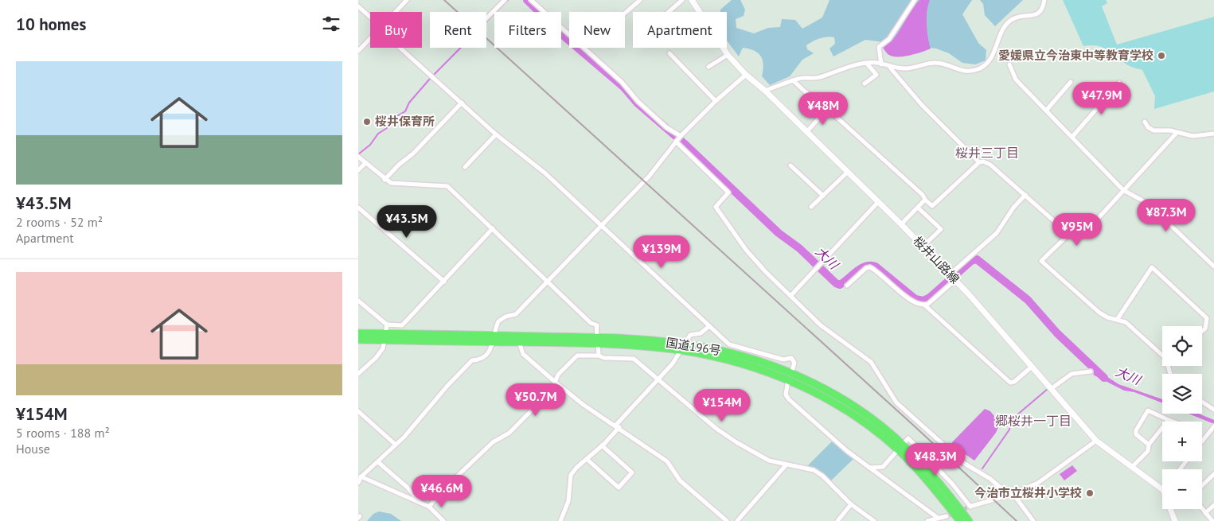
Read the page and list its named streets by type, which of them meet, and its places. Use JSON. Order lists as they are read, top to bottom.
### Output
{
  "streets": {
    "highway": ["国道196号"],
    "main road": ["桜井山路線"]
  },
  "districts": ["桜井三丁目", "郷桜井一丁目"],
  "water": ["大川"],
  "places": ["愛媛県立今治東中等教育学校", "桜井保育所", "今治市立桜井小学校"],
  "page": {
    "heading": "10 homes",
    "chip": [
      "Buy",
      "Rent",
      "Filters",
      "New",
      "Apartment"
    ],
    "list": [
      {
        "name": "¥43.5M",
        "note": "2 rooms · 52 m² · Apartment"
      },
      {
        "name": "¥154M",
        "note": "5 rooms · 188 m² · House"
      }
    ],
    "price": [
      "¥47.9M",
      "¥48M",
      "¥87.3M",
      "¥43.5M",
      "¥95M",
      "¥139M",
      "¥50.7M",
      "¥154M",
      "¥48.3M",
      "¥46.6M"
    ],
    "map_buttons": ["+", "−"]
  }
}
